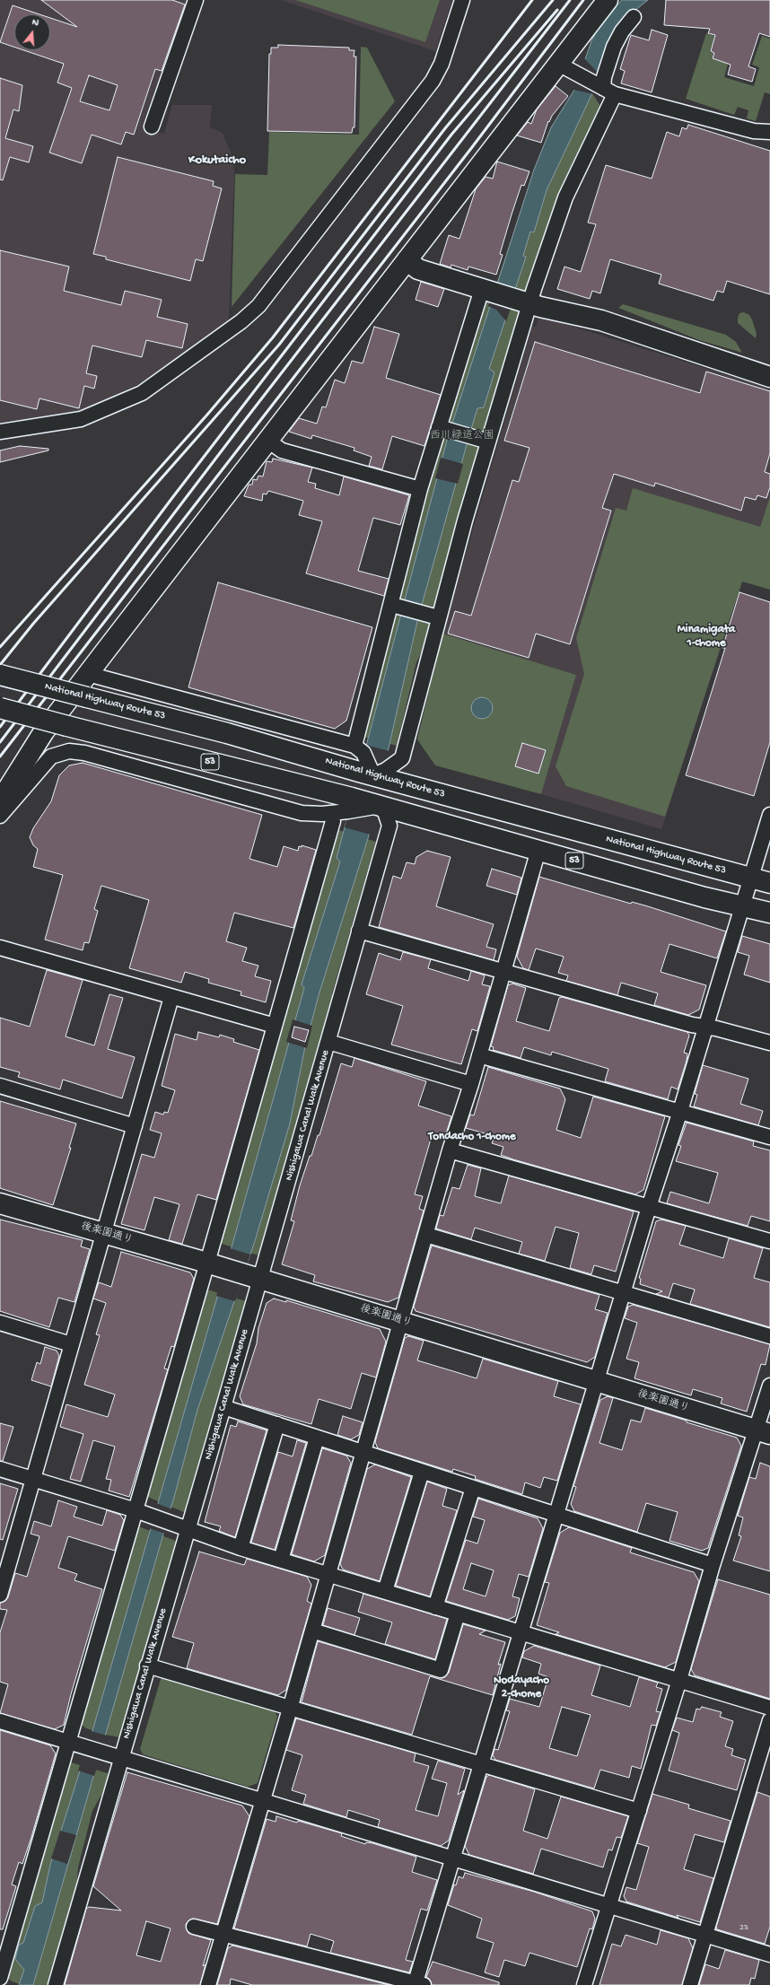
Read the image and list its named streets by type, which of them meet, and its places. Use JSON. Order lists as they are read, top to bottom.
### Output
{
  "streets": {
    "main road": ["National Highway Route 53", "53", "後楽園通り"],
    "street": ["Nishigawa Canal Walk Avenue"]
  },
  "crossings": [
    ["53", "Nishigawa Canal Walk Avenue"],
    ["Nishigawa Canal Walk Avenue", "後楽園通り"]
  ],
  "districts": [
    "Kokutaicho",
    "Minamigata 1-chome",
    "Tondacho 1-chome",
    "Nodayacho 2-chome"
  ],
  "parks": ["西川緑道公園"],
  "house_numbers": ["23"],
  "north": "top"
}
